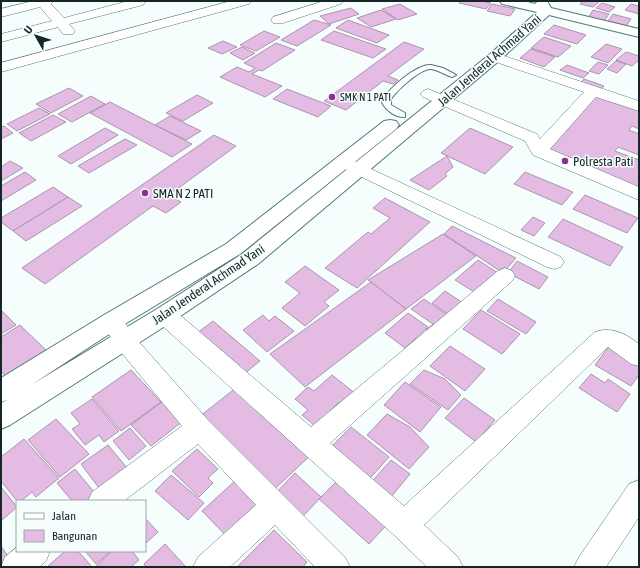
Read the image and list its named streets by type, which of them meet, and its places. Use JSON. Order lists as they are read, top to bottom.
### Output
{
  "streets": {
    "main road": ["Jalan Jenderal Achmad Yani"]
  },
  "places": ["SMK N 1 PATI", "Polresta Pati", "SMA N 2 PATI"],
  "legend": ["Jalan", "Bangunan"],
  "north": "top left"
}
